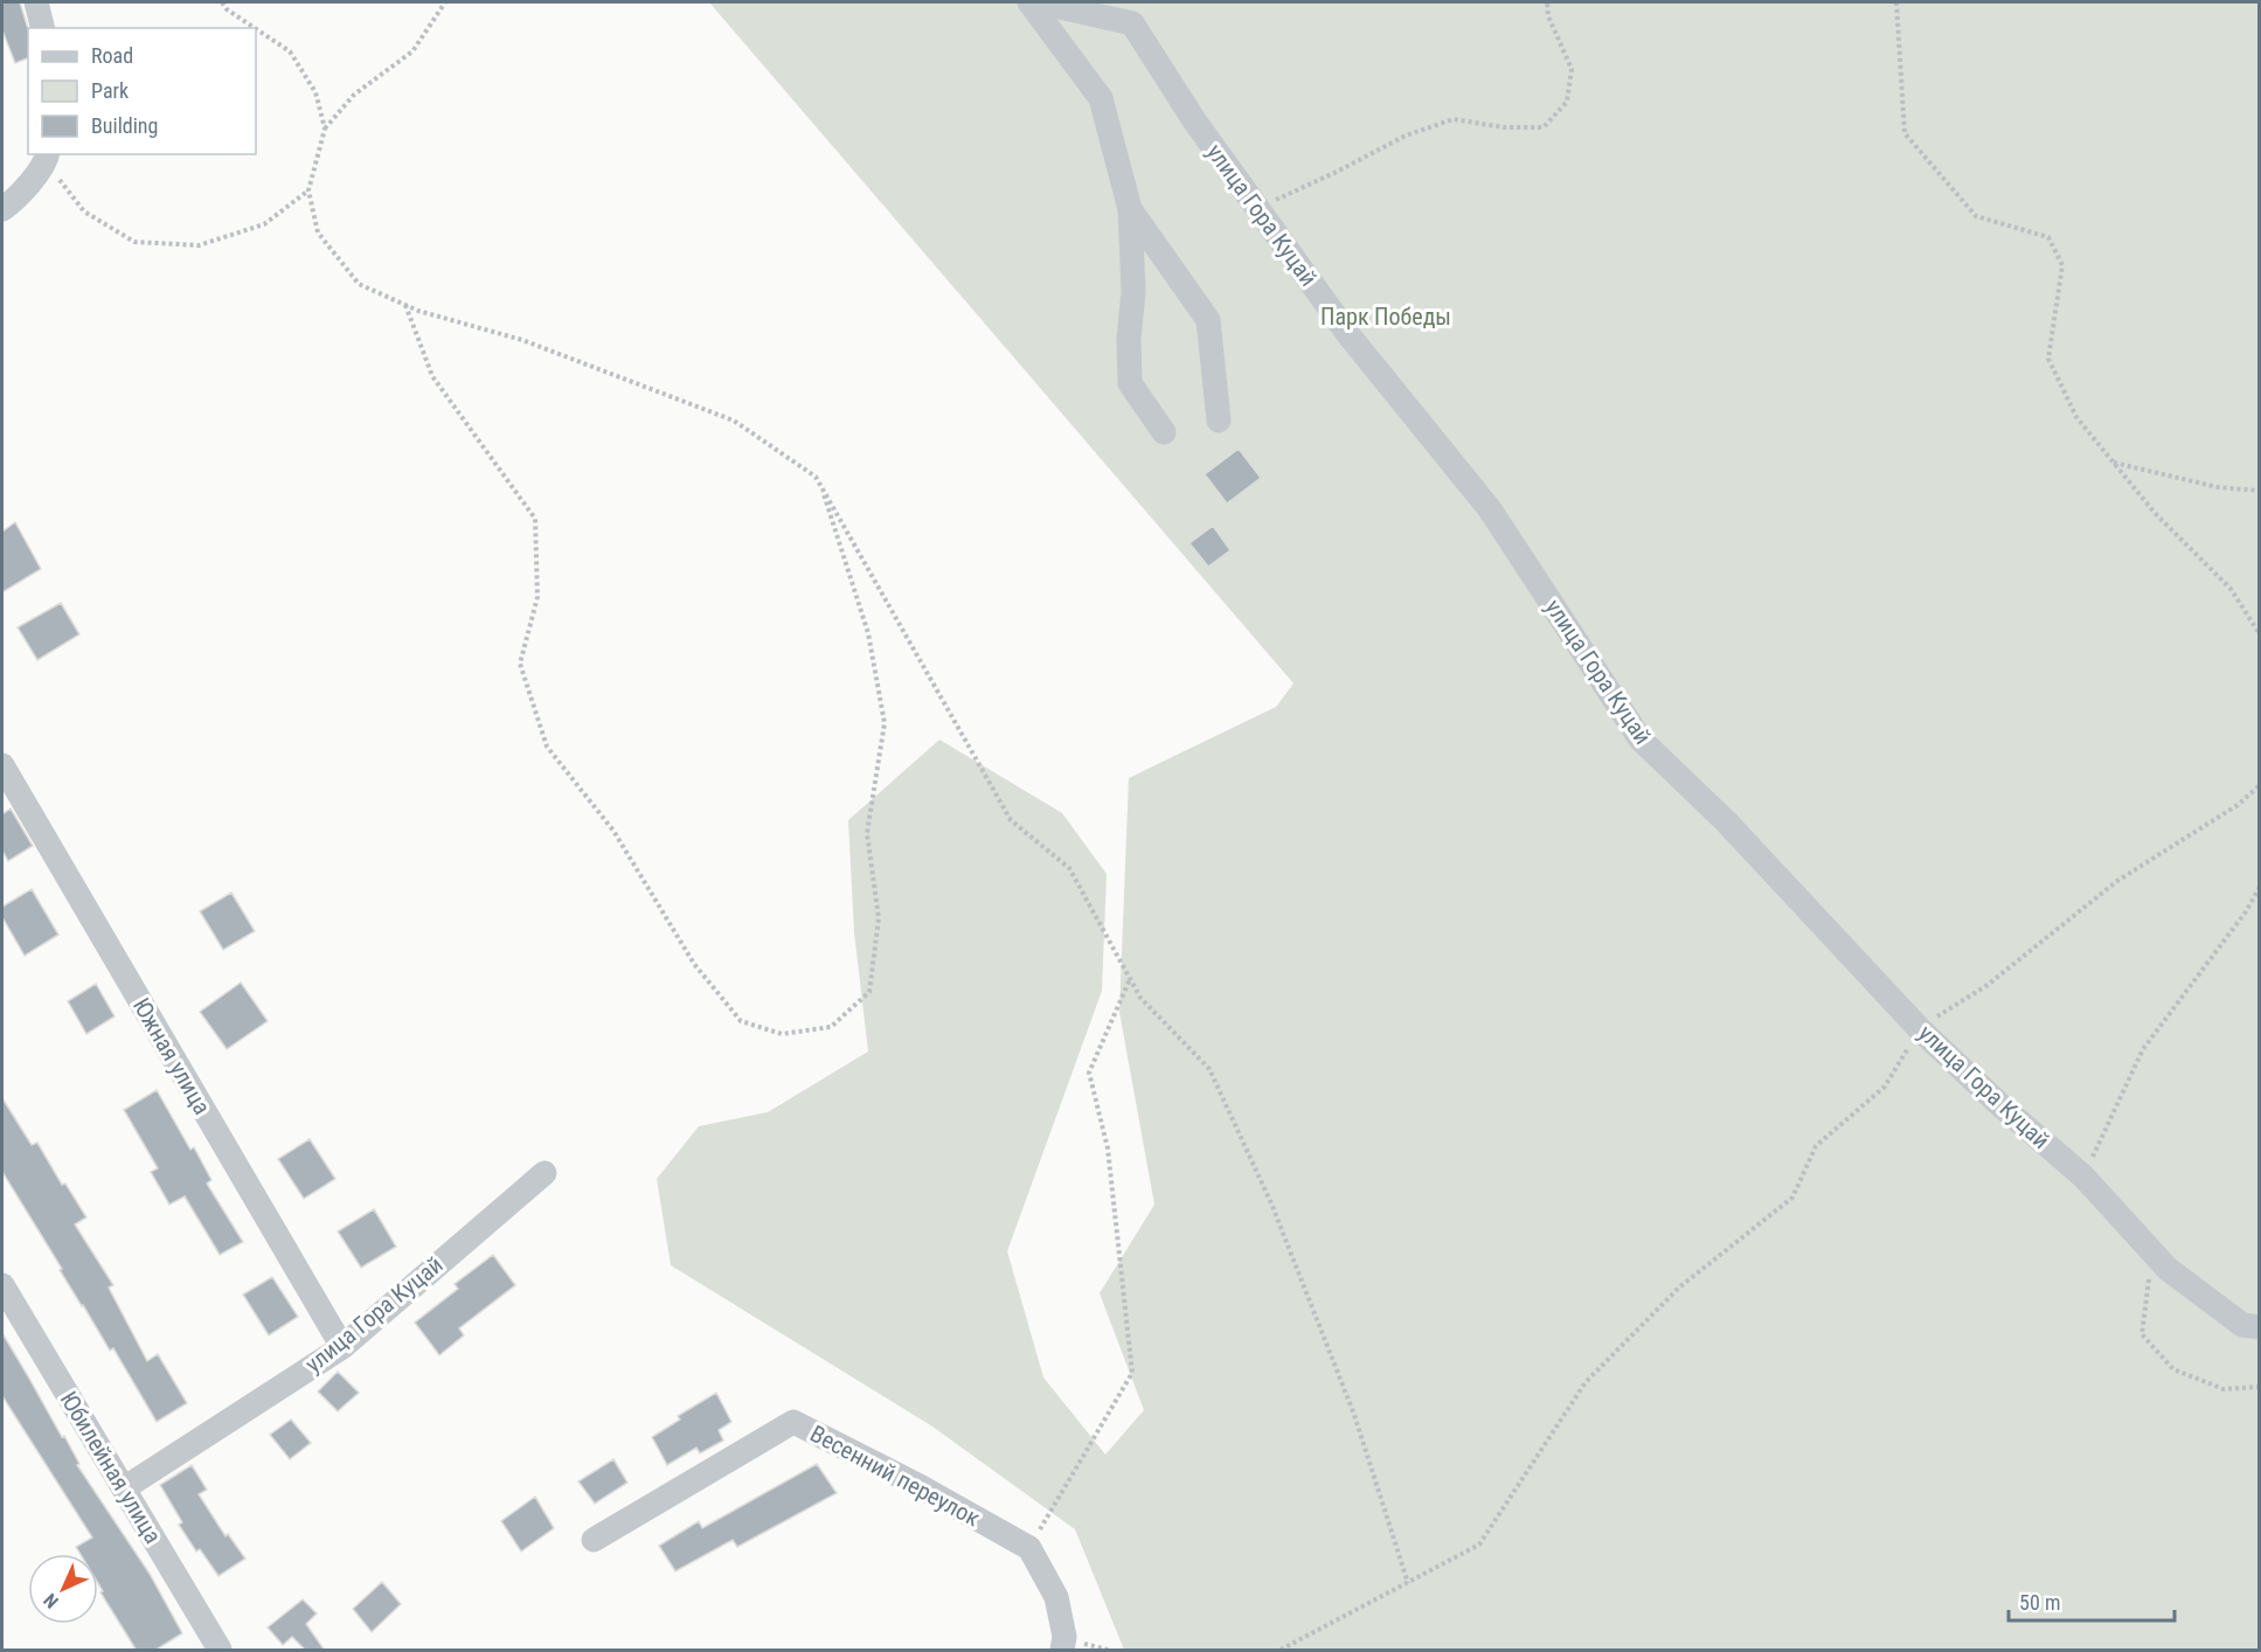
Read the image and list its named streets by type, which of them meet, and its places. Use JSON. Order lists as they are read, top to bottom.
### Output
{
  "streets": {
    "street": [
      "улица Гора Куцай",
      "Южная улица",
      "Юбилейная улица",
      "Весенний переулок"
    ]
  },
  "crossings": [
    ["улица Гора Куцай", "Южная улица"],
    ["улица Гора Куцай", "Юбилейная улица"]
  ],
  "parks": ["Парк Победы"],
  "legend": ["Road", "Park", "Building"],
  "scale_bar": "50 m",
  "north": "bottom left"
}
